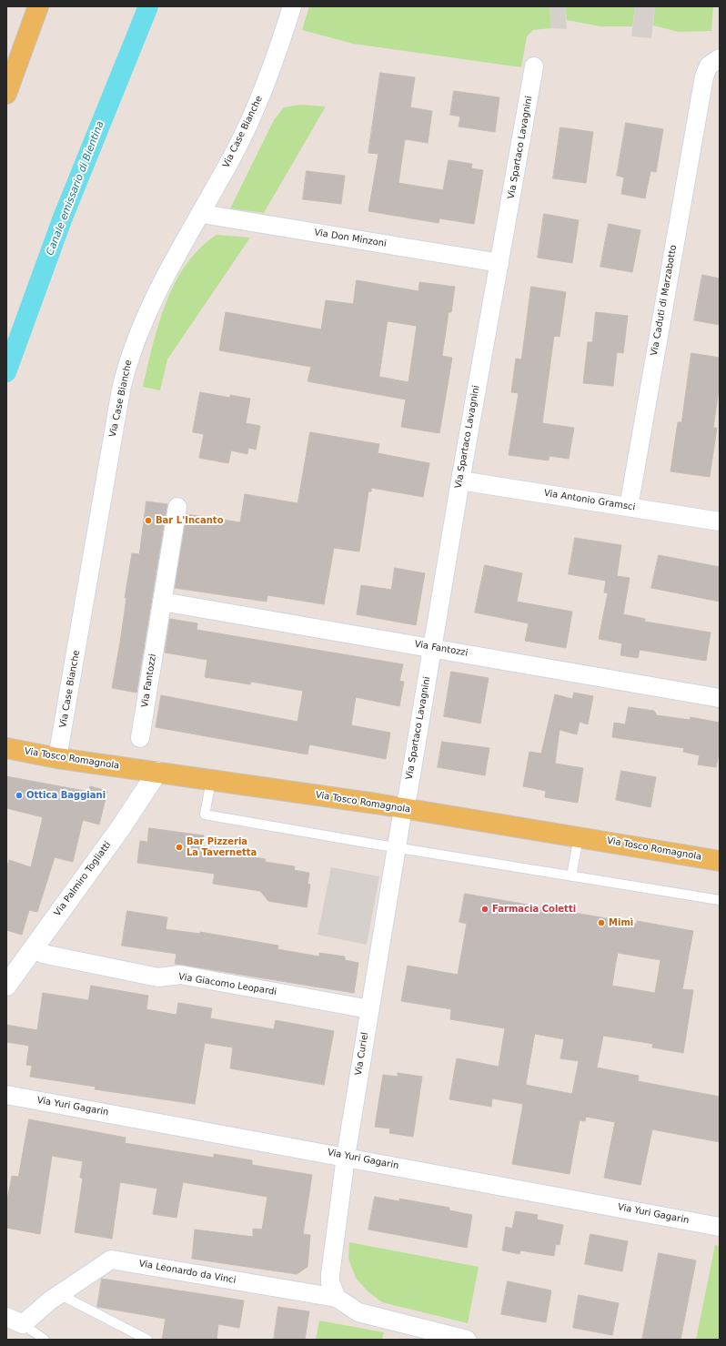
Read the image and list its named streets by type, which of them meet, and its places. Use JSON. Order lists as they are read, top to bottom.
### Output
{
  "streets": {
    "main road": ["Via Tosco Romagnola", "Via Palmiro Togliatti"],
    "street": [
      "Via Case Bianche",
      "Via Spartaco Lavagnini",
      "Via Don Minzoni",
      "Via Caduti di Marzabotto",
      "Via Antonio Gramsci",
      "Via Fantozzi",
      "Via Giacomo Leopardi",
      "Via Curiel",
      "Via Yuri Gagarin",
      "Via Leonardo da Vinci"
    ]
  },
  "crossings": [
    ["Via Case Bianche", "Via Don Minzoni"],
    ["Via Case Bianche", "Via Tosco Romagnola"],
    ["Via Spartaco Lavagnini", "Via Don Minzoni"],
    ["Via Spartaco Lavagnini", "Via Antonio Gramsci"],
    ["Via Spartaco Lavagnini", "Via Fantozzi"],
    ["Via Spartaco Lavagnini", "Via Tosco Romagnola"],
    ["Via Spartaco Lavagnini", "Via Curiel"],
    ["Via Caduti di Marzabotto", "Via Antonio Gramsci"],
    ["Via Tosco Romagnola", "Via Palmiro Togliatti"],
    ["Via Tosco Romagnola", "Via Curiel"],
    ["Via Giacomo Leopardi", "Via Curiel"],
    ["Via Curiel", "Via Yuri Gagarin"],
    ["Via Curiel", "Via Leonardo da Vinci"]
  ],
  "water": ["Canale emissario di Bientina"],
  "places": [
    "Bar L'Incanto",
    "Ottica Baggiani",
    "Bar Pizzeria La Tavernetta",
    "Farmacia Coletti",
    "Mimì"
  ]
}
